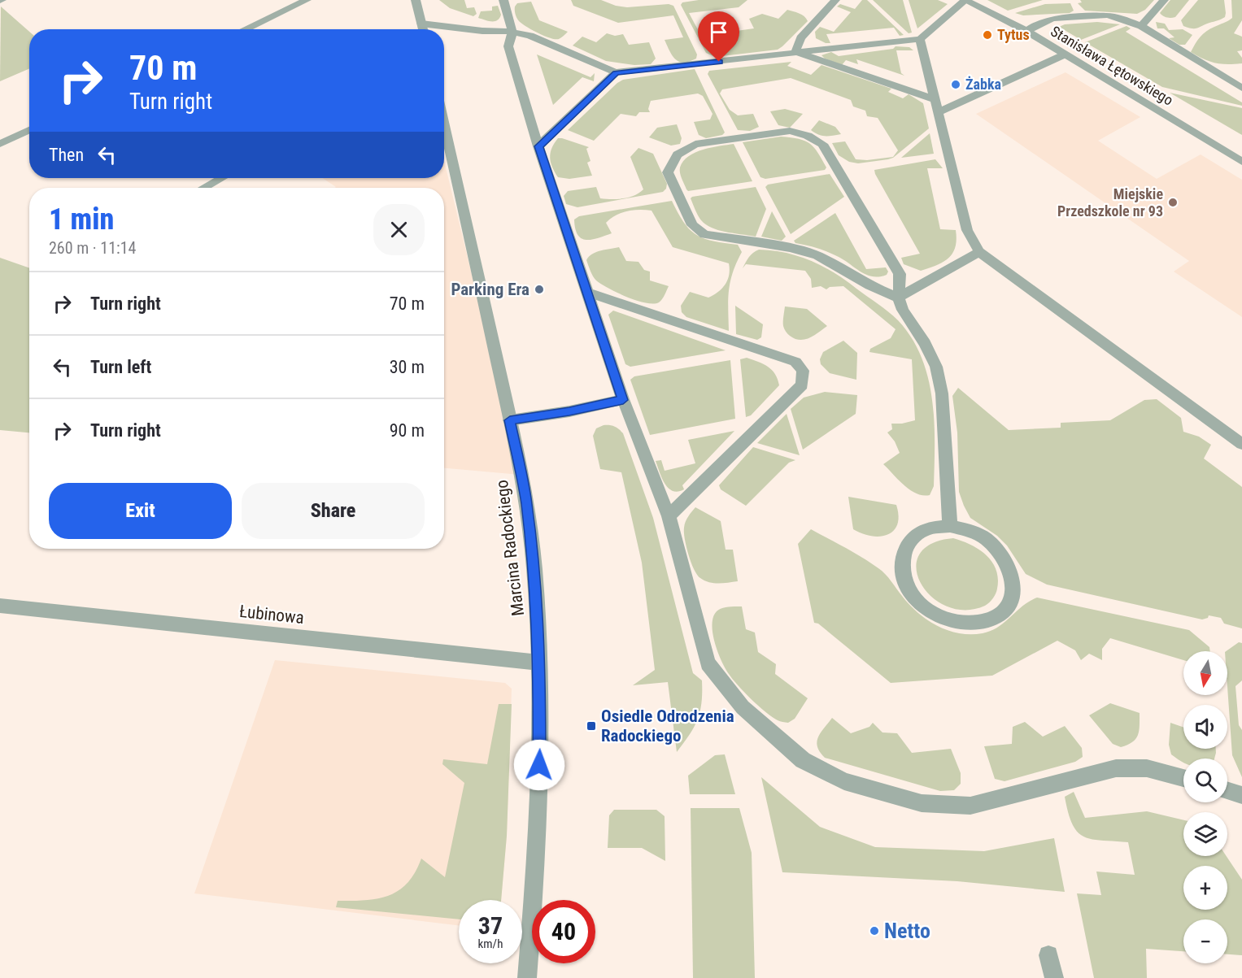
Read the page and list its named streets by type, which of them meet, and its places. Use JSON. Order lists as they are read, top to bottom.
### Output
{
  "streets": {
    "street": ["Stanisława Łętowskiego", "Marcina Radockiego", "Łubinowa"]
  },
  "crossings": [
    ["Marcina Radockiego", "Łubinowa"]
  ],
  "places": {
    "other": [
      "Tytus",
      "Żabka",
      "Miejskie Przedszkole nr 93",
      "Parking Era",
      "Netto"
    ],
    "transit": ["Osiedle Odrodzenia Radockiego"]
  },
  "north": "bottom",
  "page": {
    "turn": ["70 m", "Turn right"],
    "then": "Then",
    "heading": ["1 min", "260 m · 11:14"],
    "list": [
      {
        "name": "Turn right",
        "value": "70 m"
      },
      {
        "name": "Turn left",
        "value": "30 m"
      },
      {
        "name": "Turn right",
        "value": "90 m"
      }
    ],
    "buttons": ["Exit", "Share"],
    "map_buttons": ["+", "−"],
    "speed": "37 km/h",
    "limit": "40"
  }
}
